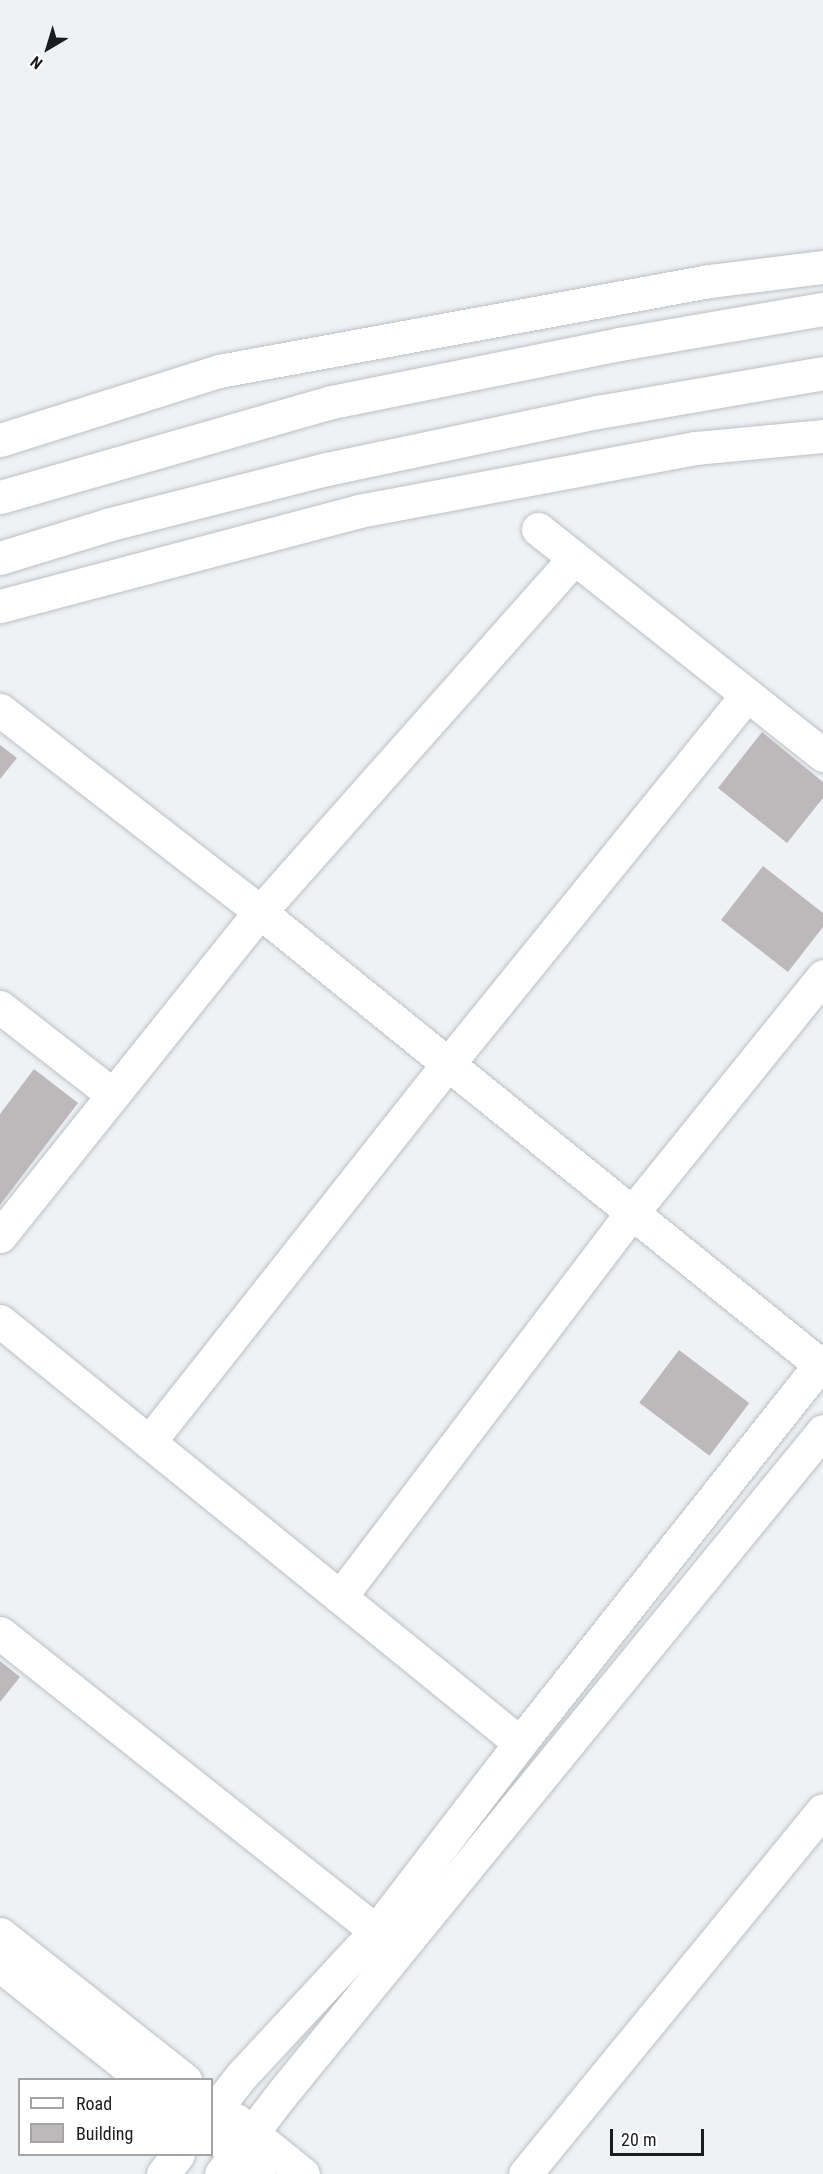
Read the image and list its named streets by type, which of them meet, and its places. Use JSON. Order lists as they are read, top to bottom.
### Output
{
  "legend": ["Road", "Building"],
  "scale_bar": "20 m",
  "north": "bottom left"
}
